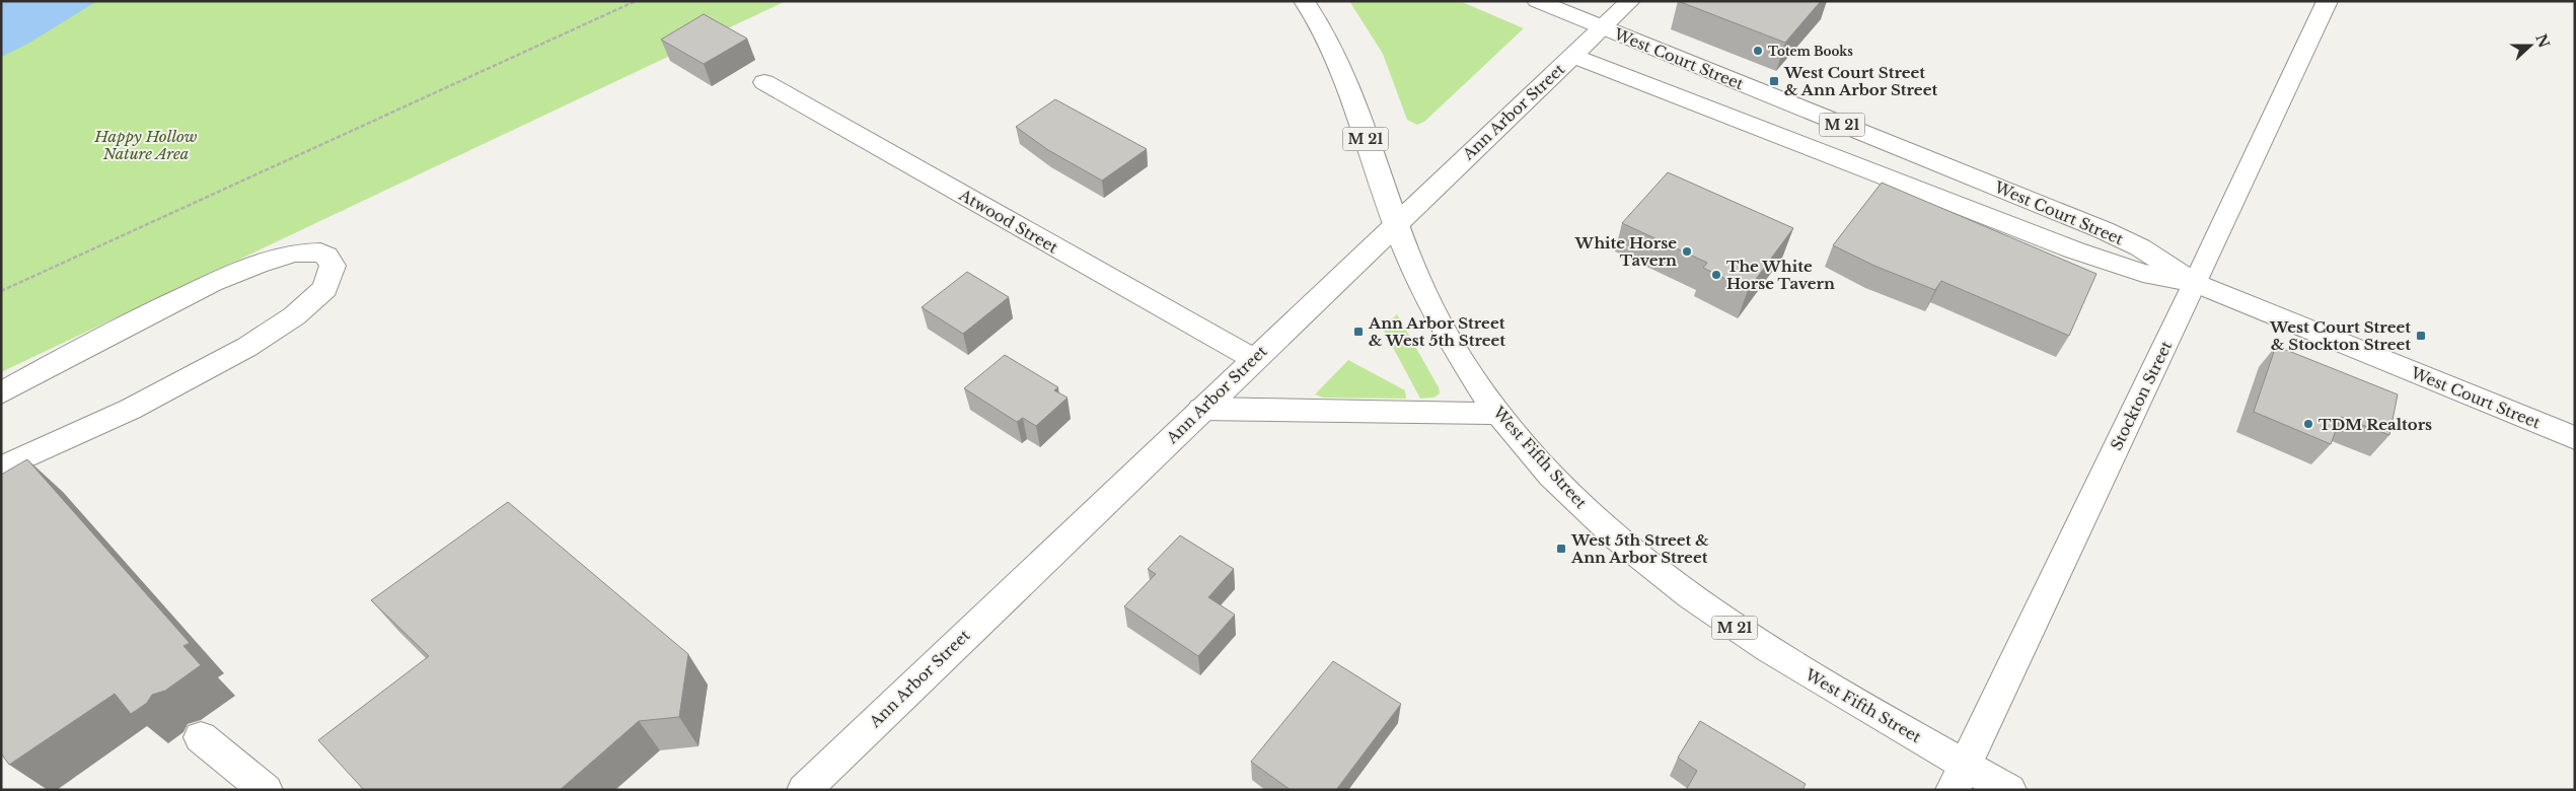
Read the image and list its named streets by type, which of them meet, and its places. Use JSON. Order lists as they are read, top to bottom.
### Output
{
  "streets": {
    "street": [
      "West Court Street",
      "Ann Arbor Street",
      "M 21",
      "Atwood Street",
      "Stockton Street",
      "West Fifth Street"
    ]
  },
  "crossings": [
    ["West Court Street", "Ann Arbor Street"],
    ["West Court Street", "Stockton Street"],
    ["Ann Arbor Street", "Atwood Street"],
    ["Ann Arbor Street", "West Fifth Street"],
    ["Stockton Street", "West Fifth Street"]
  ],
  "parks": ["Happy Hollow Nature Area"],
  "places": {
    "other": [
      "Totem Books",
      "White Horse Tavern",
      "The White Horse Tavern",
      "TDM Realtors"
    ],
    "transit": [
      "West Court Street & Ann Arbor Street",
      "Ann Arbor Street & West 5th Street",
      "West Court Street & Stockton Street",
      "West 5th Street & Ann Arbor Street"
    ]
  },
  "north": "right"
}
